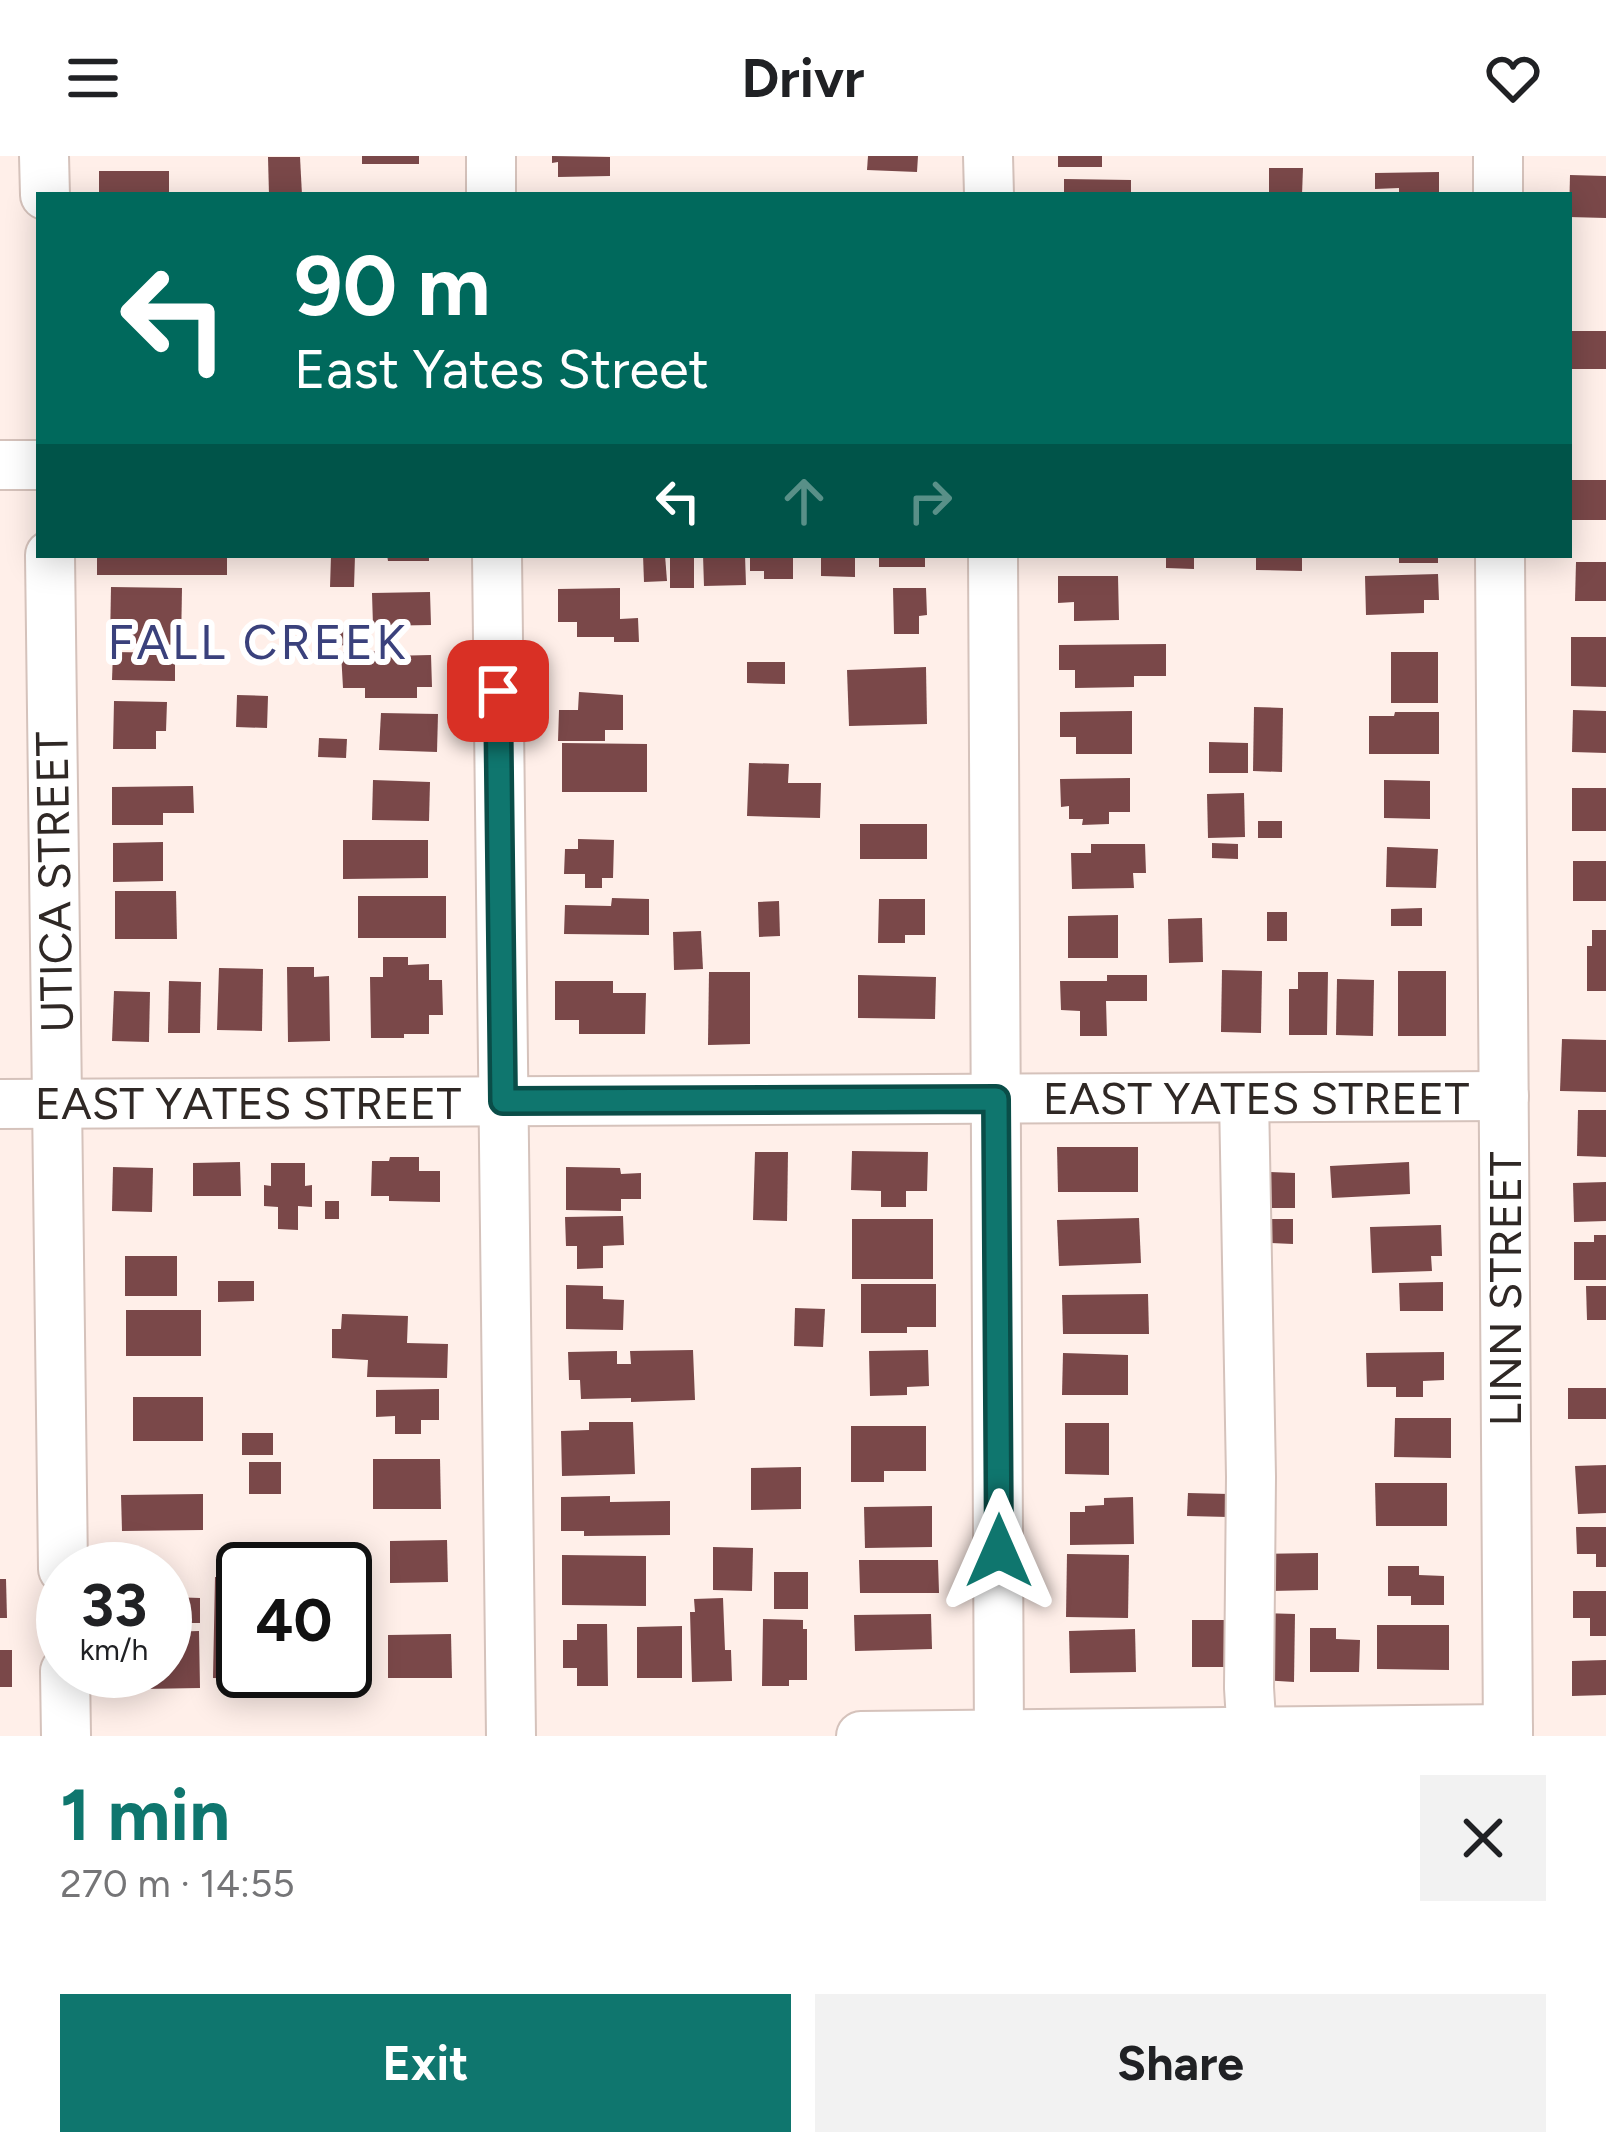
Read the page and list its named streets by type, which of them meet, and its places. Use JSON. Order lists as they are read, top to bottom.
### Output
{
  "streets": {
    "street": ["UTICA STREET", "EAST YATES STREET", "LINN STREET"]
  },
  "crossings": [
    ["UTICA STREET", "EAST YATES STREET"],
    ["EAST YATES STREET", "LINN STREET"]
  ],
  "districts": ["FALL CREEK"],
  "page": {
    "header": "Drivr",
    "turn": ["90 m", "East Yates Street"],
    "speed": "33 km/h",
    "limit": "40",
    "heading": ["1 min", "270 m · 14:55"],
    "buttons": ["Exit", "Share"]
  }
}
